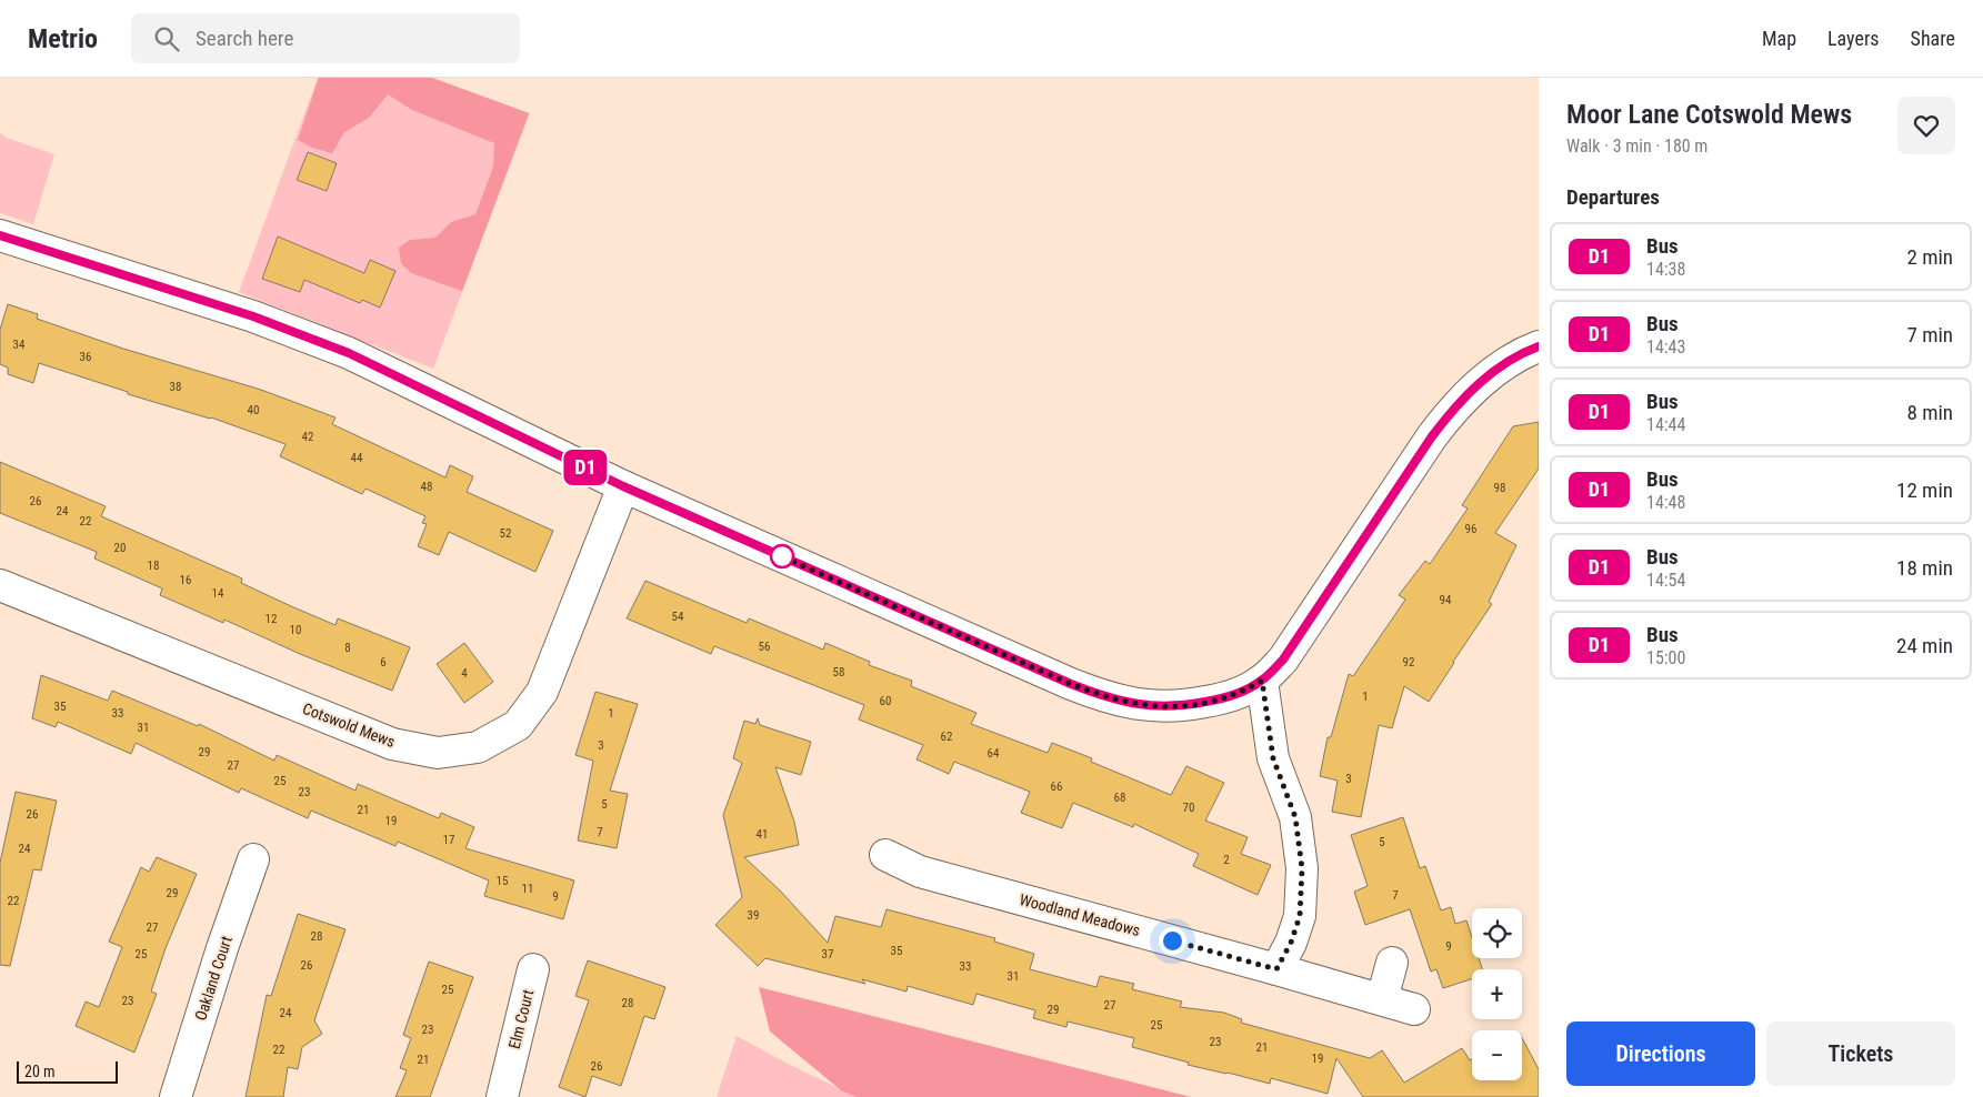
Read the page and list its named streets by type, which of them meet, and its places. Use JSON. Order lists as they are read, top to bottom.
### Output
{
  "streets": {
    "street": [
      "Cotswold Mews",
      "Woodland Meadows",
      "Oakland Court",
      "Elm Court"
    ]
  },
  "lines": ["bus line D1"],
  "house_numbers": [
    "34",
    "36",
    "38",
    "40",
    "42",
    "44",
    "48",
    "98",
    "26",
    "24",
    "22",
    "96",
    "52",
    "20",
    "18",
    "16",
    "14",
    "94",
    "54",
    "12",
    "10",
    "56",
    "8",
    "6",
    "92",
    "58",
    "4",
    "1",
    "60",
    "35",
    "33",
    "1",
    "31",
    "62",
    "3",
    "29",
    "64",
    "27",
    "3",
    "25",
    "66",
    "23",
    "68",
    "5",
    "70",
    "21",
    "26",
    "19",
    "7",
    "41",
    "17",
    "5",
    "24",
    "2",
    "15",
    "11",
    "29",
    "7",
    "9",
    "22",
    "39",
    "27",
    "28",
    "9",
    "35",
    "25",
    "37",
    "26",
    "33",
    "31",
    "25",
    "23",
    "28",
    "27",
    "29",
    "24",
    "25",
    "23",
    "23",
    "21",
    "22",
    "19",
    "21",
    "26"
  ],
  "scale_bar": "20 m",
  "page": {
    "header": "Metrio",
    "search": "Search here",
    "nav": ["Map", "Layers", "Share"],
    "on_map": "D1",
    "heading": [
      ["Moor Lane Cotswold Mews", "Walk · 3 min · 180 m"],
      "Departures"
    ],
    "list": [
      {
        "mark": "D1",
        "name": "Bus",
        "note": "14:38",
        "value": "2 min"
      },
      {
        "mark": "D1",
        "name": "Bus",
        "note": "14:43",
        "value": "7 min"
      },
      {
        "mark": "D1",
        "name": "Bus",
        "note": "14:44",
        "value": "8 min"
      },
      {
        "mark": "D1",
        "name": "Bus",
        "note": "14:48",
        "value": "12 min"
      },
      {
        "mark": "D1",
        "name": "Bus",
        "note": "14:54",
        "value": "18 min"
      },
      {
        "mark": "D1",
        "name": "Bus",
        "note": "15:00",
        "value": "24 min"
      }
    ],
    "map_buttons": ["+", "−"],
    "buttons": ["Directions", "Tickets"],
    "scale": "20 m"
  }
}
